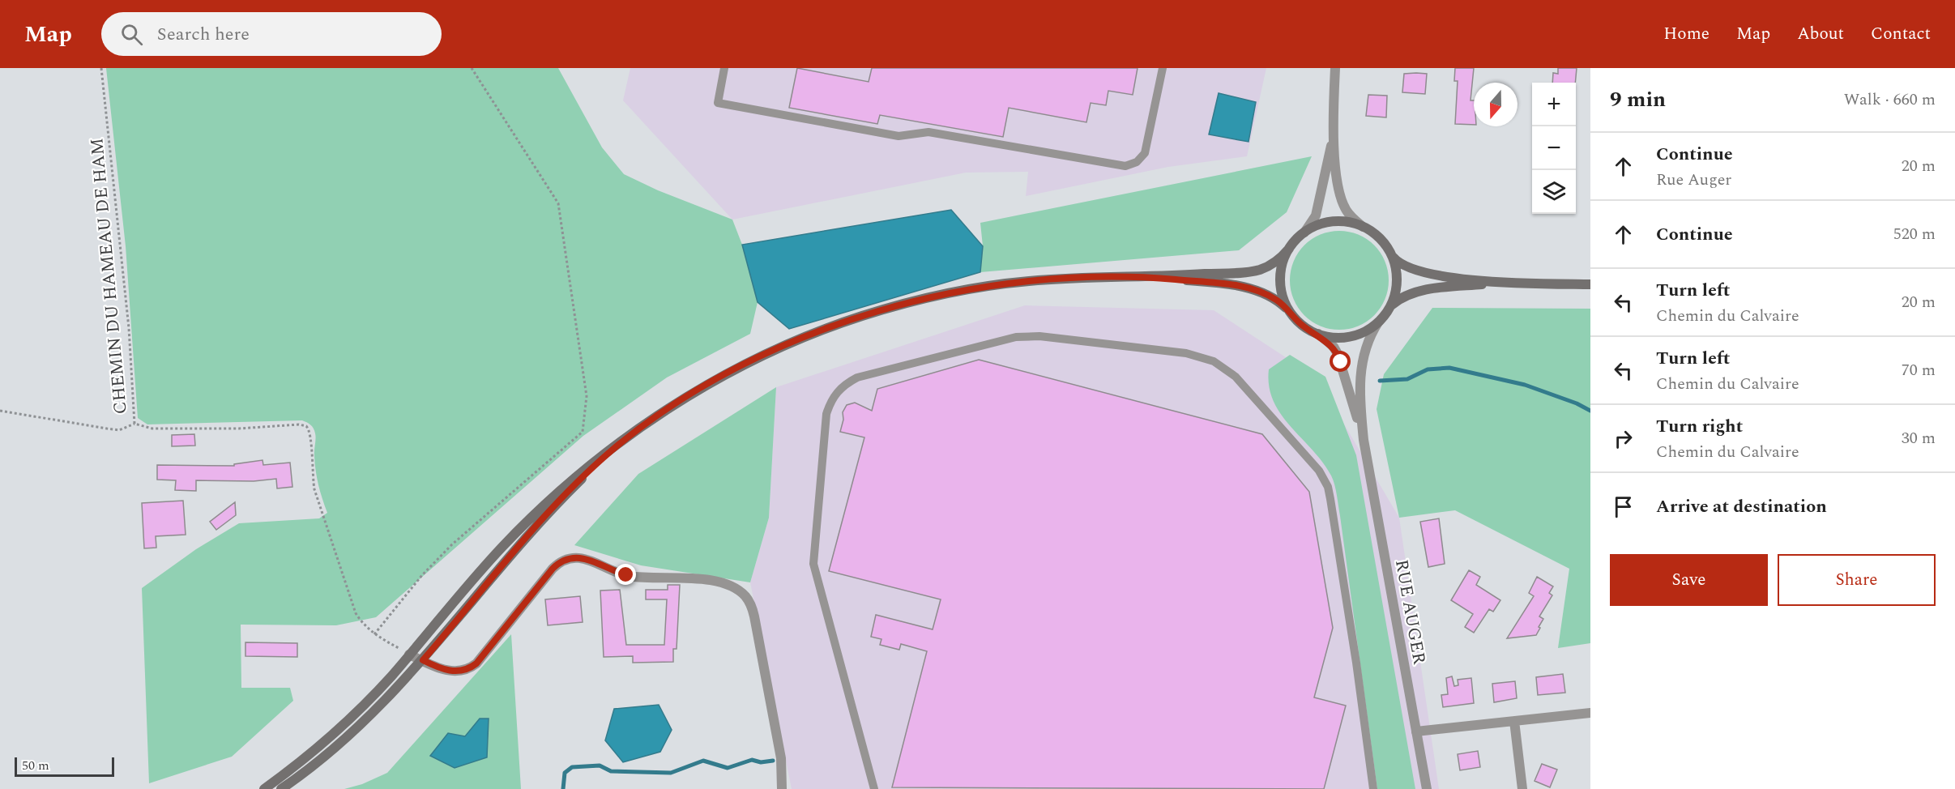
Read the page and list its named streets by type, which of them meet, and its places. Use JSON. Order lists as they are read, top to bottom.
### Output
{
  "streets": {
    "street": ["RUE AUGER"],
    "path": ["CHEMIN DU HAMEAU DE HAM"]
  },
  "scale_bar": "50 m",
  "north": "bottom",
  "page": {
    "header": "Map",
    "search": "Search here",
    "nav": [
      "Home",
      "Map",
      "About",
      "Contact"
    ],
    "heading": ["9 min", "Walk · 660 m"],
    "map_buttons": ["+", "−"],
    "list": [
      ["Continue", "Rue Auger", "20 m"],
      ["Continue", "520 m"],
      ["Turn left", "Chemin du Calvaire", "20 m"],
      ["Turn left", "Chemin du Calvaire", "70 m"],
      ["Turn right", "Chemin du Calvaire", "30 m"],
      "Arrive at destination"
    ],
    "buttons": ["Save", "Share"],
    "scale": "50 m"
  }
}
